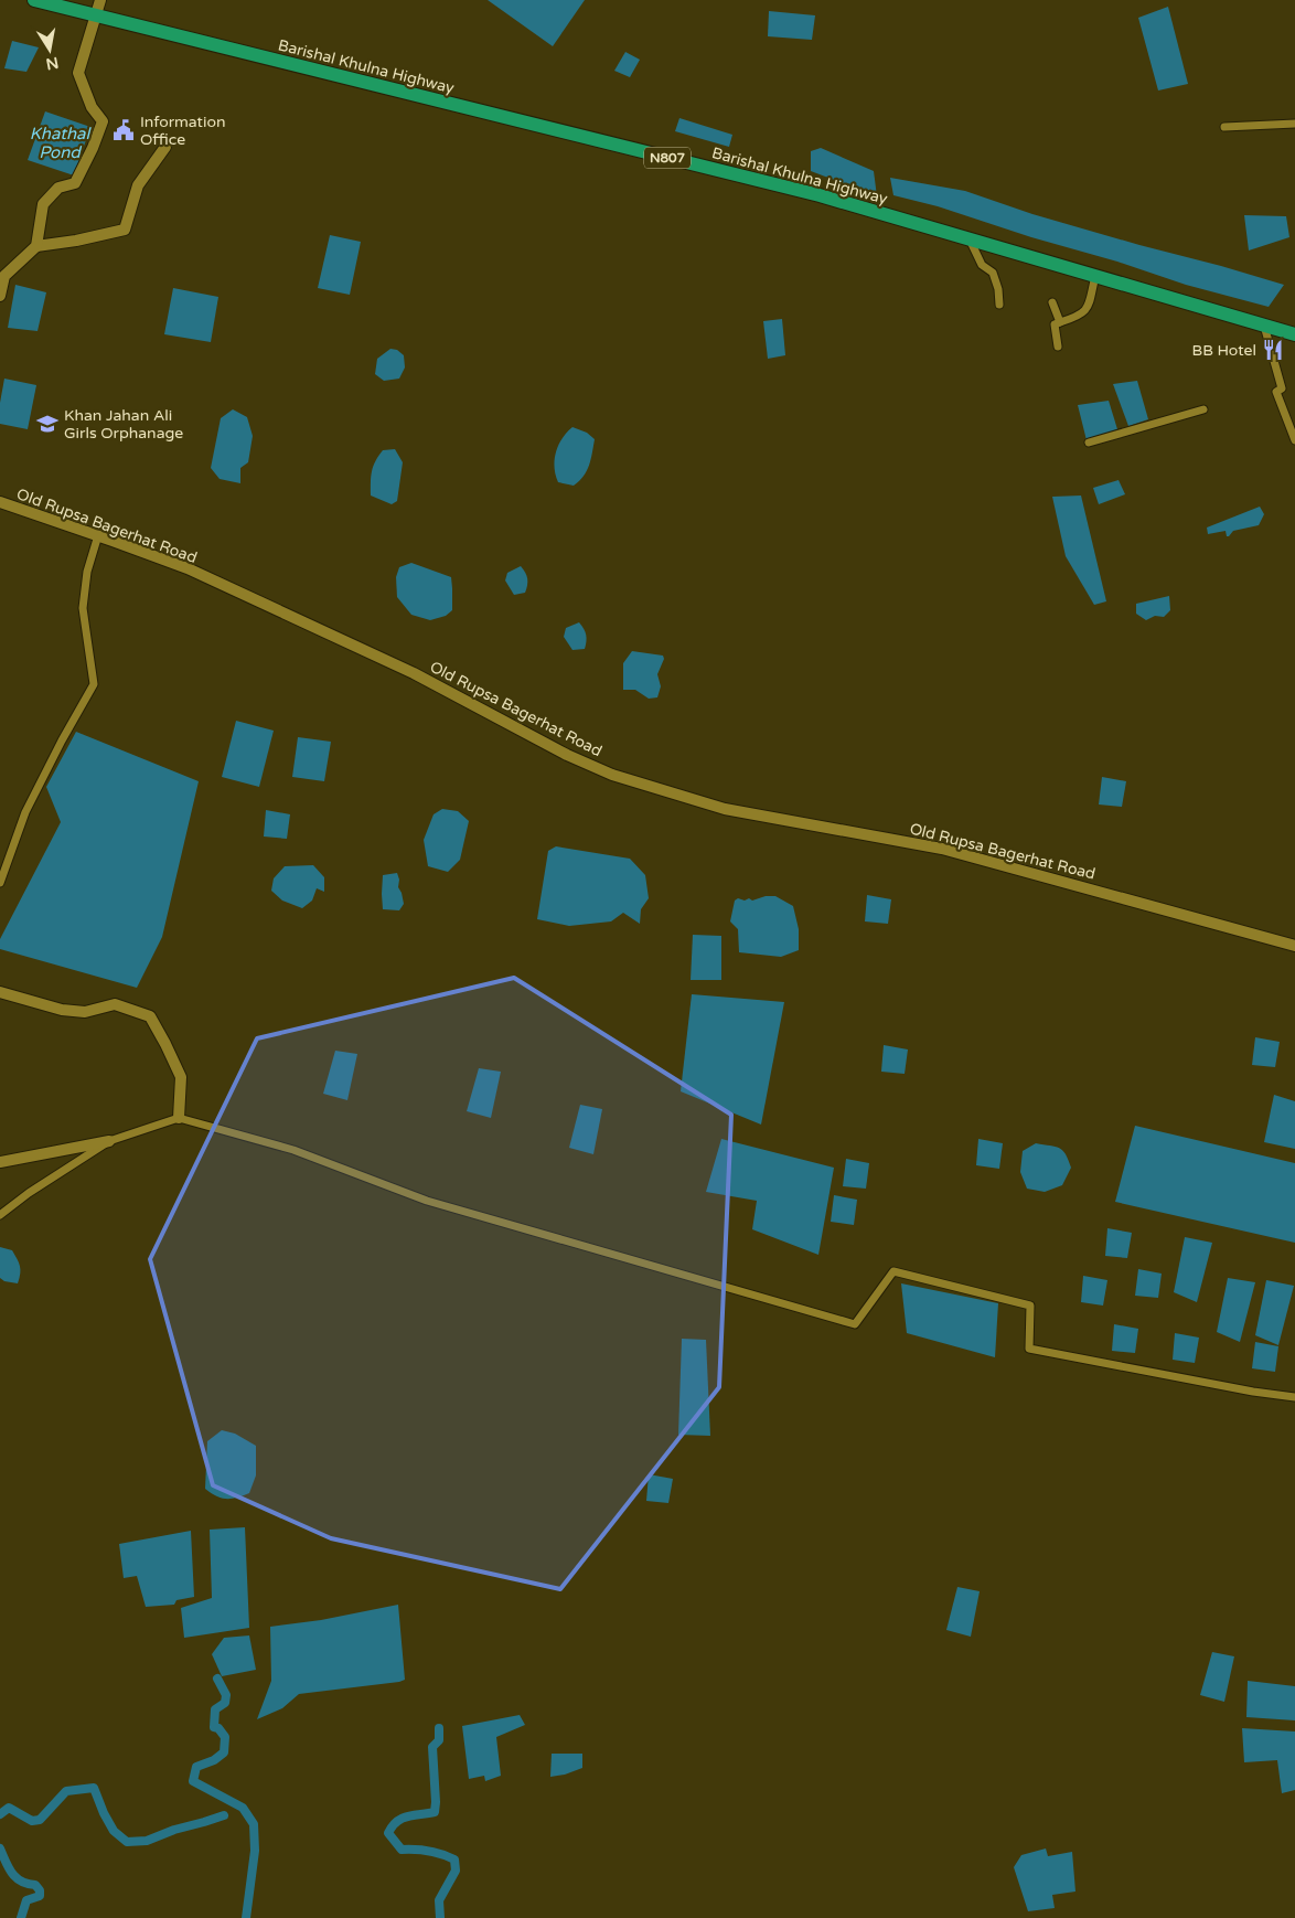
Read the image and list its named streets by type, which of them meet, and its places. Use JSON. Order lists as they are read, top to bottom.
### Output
{
  "streets": {
    "highway": ["Barishal Khulna Highway", "N807"],
    "street": ["Old Rupsa Bagerhat Road"]
  },
  "water": ["Khathal Pond"],
  "places": {
    "public building": ["Information Office"],
    "restaurant": ["BB Hotel"],
    "school or university": ["Khan Jahan Ali Girls Orphanage"]
  },
  "north": "bottom"
}
